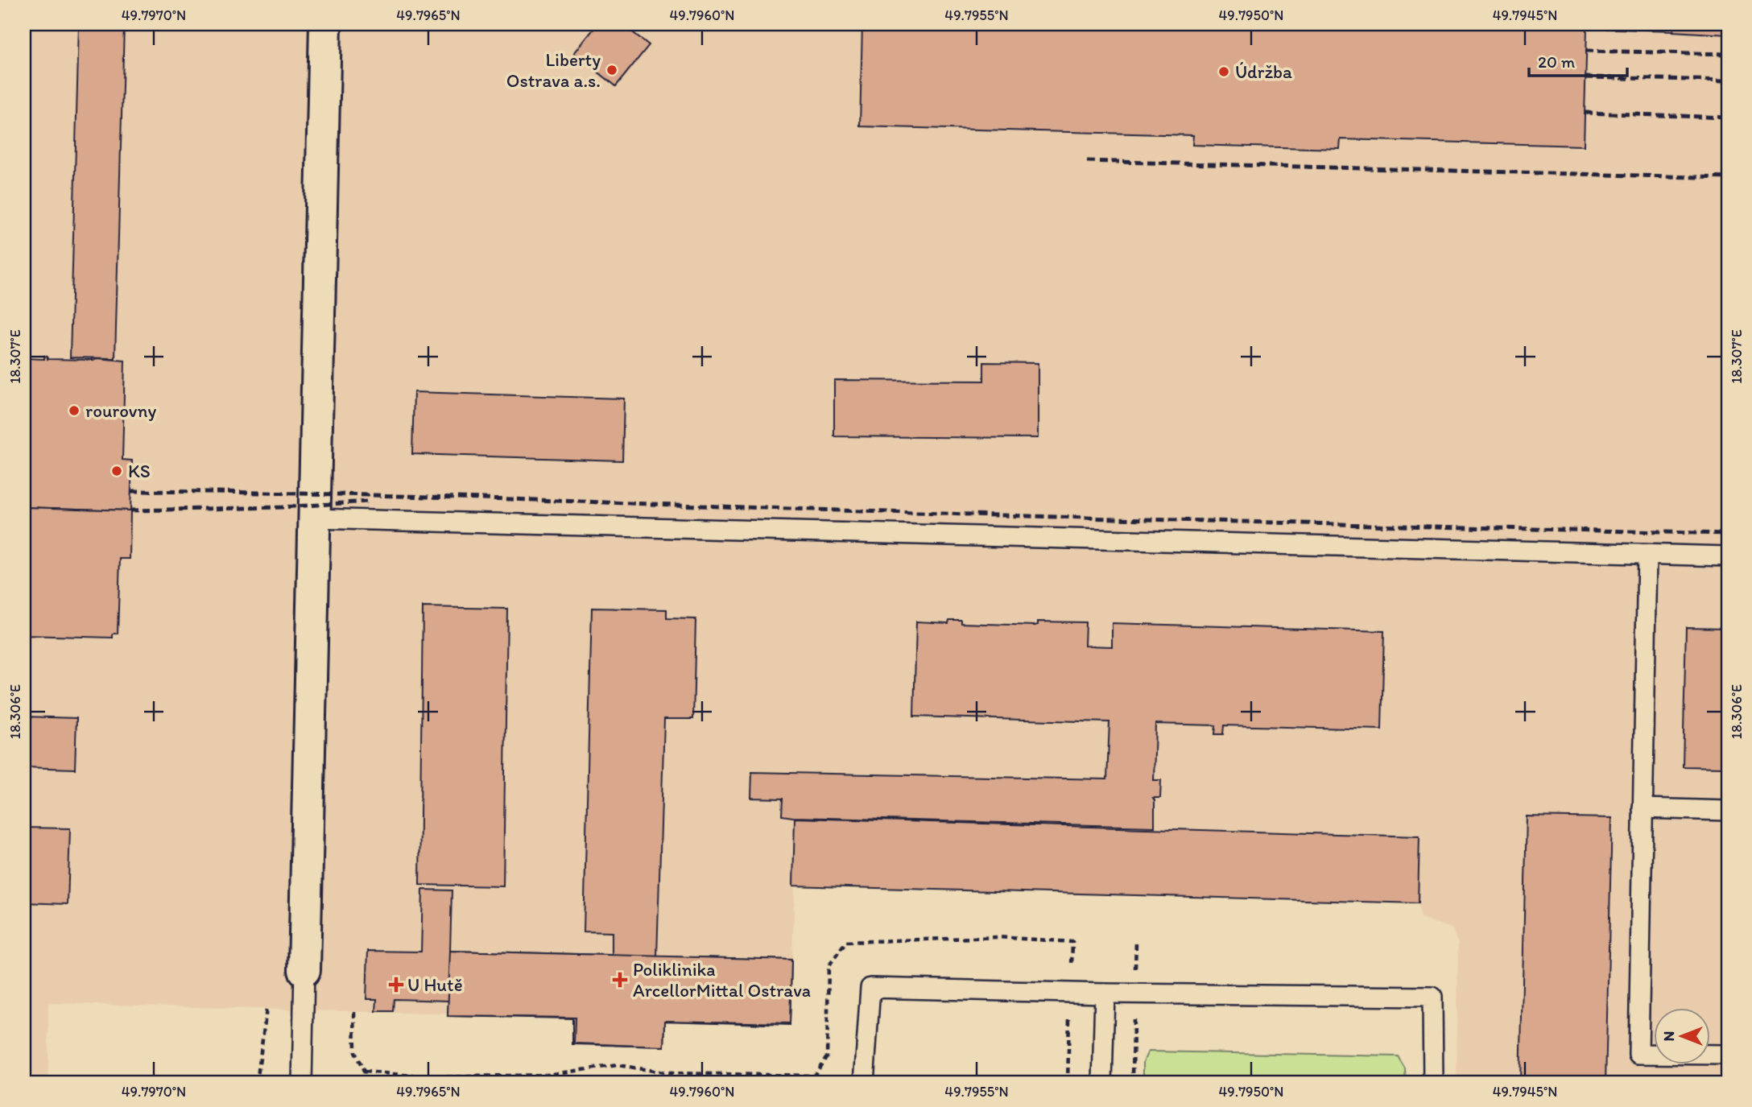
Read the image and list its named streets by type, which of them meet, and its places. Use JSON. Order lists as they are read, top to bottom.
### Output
{
  "places": {
    "other": [
      "Liberty Ostrava a.s.",
      "Údržba",
      "rourovny",
      "KS"
    ],
    "health": ["Poliklinika ArcellorMittal Ostrava", "U Hutě"]
  },
  "scale_bar": "20 m",
  "north": "left",
  "coordinates": [
    "49.7970°N",
    "49.7965°N",
    "49.7960°N",
    "49.7955°N",
    "49.7950°N",
    "49.7945°N",
    "18.307°E",
    "18.306°E"
  ]
}
